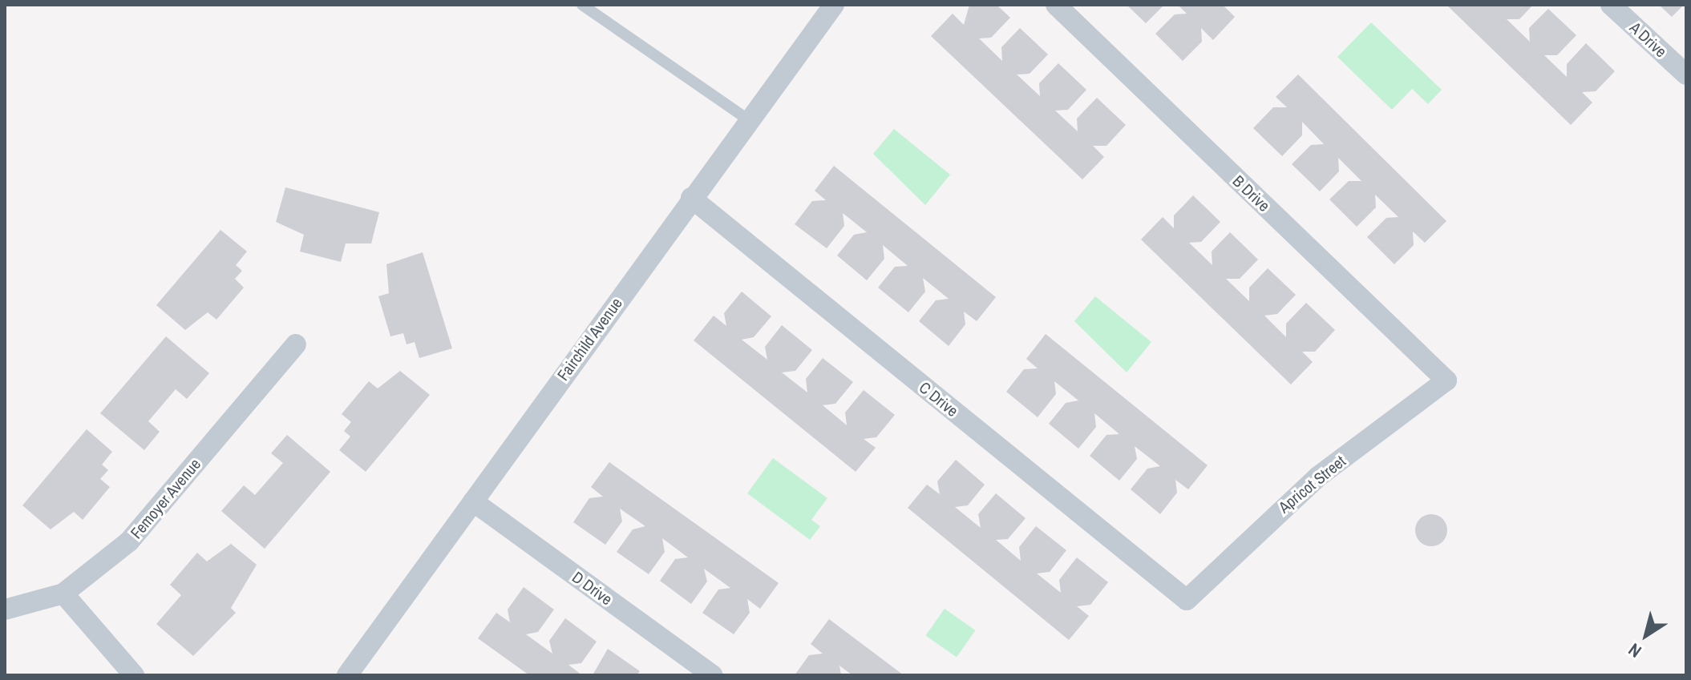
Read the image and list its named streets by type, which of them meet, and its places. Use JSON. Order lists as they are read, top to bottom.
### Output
{
  "streets": {
    "street": [
      "A Drive",
      "B Drive",
      "Fairchild Avenue",
      "C Drive",
      "Apricot Street",
      "Femoyer Avenue",
      "D Drive"
    ]
  },
  "crossings": [
    ["B Drive", "Apricot Street"],
    ["Fairchild Avenue", "C Drive"],
    ["Fairchild Avenue", "D Drive"],
    ["C Drive", "Apricot Street"]
  ],
  "north": "bottom left"
}
